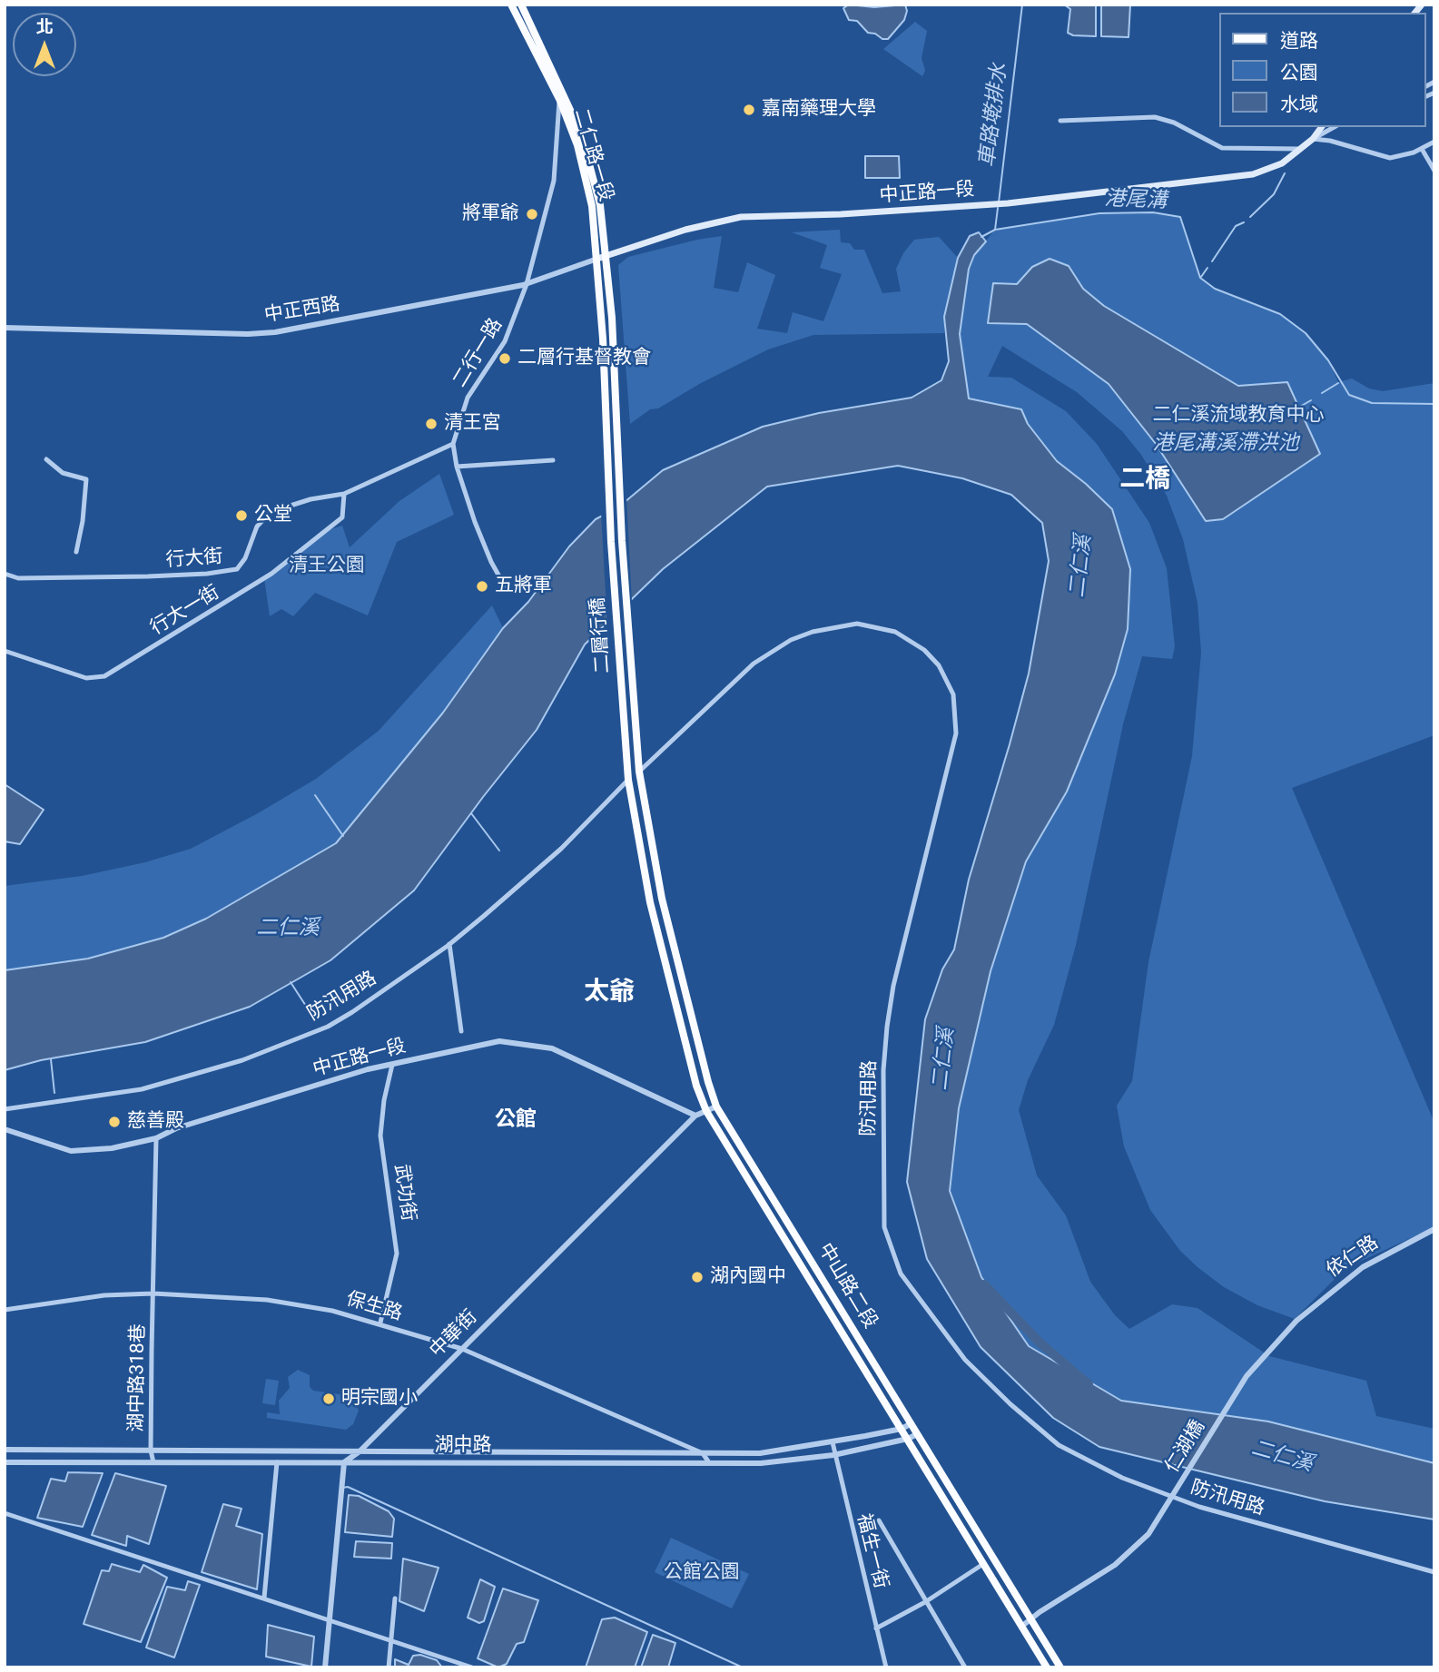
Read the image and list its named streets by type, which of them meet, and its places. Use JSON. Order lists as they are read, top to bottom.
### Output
{
  "streets": {
    "main road": [
      "二仁路一段",
      "中正路一段",
      "二層行橋",
      "中山路二段"
    ],
    "street": [
      "中正西路",
      "二行一路",
      "行大街",
      "行大一街",
      "防汛用路",
      "武功街",
      "依仁路",
      "保生路",
      "中華街",
      "湖中路318巷",
      "湖中路",
      "仁湖橋",
      "福生一街"
    ]
  },
  "crossings": [
    ["二仁路一段", "中正路一段"],
    ["二仁路一段", "中正西路"],
    ["二仁路一段", "二行一路"],
    ["二仁路一段", "二層行橋"],
    ["中正路一段", "中正西路"],
    ["中正路一段", "武功街"],
    ["中正路一段", "中華街"],
    ["中正路一段", "湖中路318巷"],
    ["中正西路", "二行一路"],
    ["二行一路", "行大街"],
    ["行大街", "行大一街"],
    ["二層行橋", "防汛用路"],
    ["二層行橋", "中山路二段"],
    ["武功街", "保生路"],
    ["依仁路", "仁湖橋"],
    ["中山路二段", "湖中路"],
    ["中山路二段", "仁湖橋"],
    ["保生路", "中華街"],
    ["保生路", "湖中路318巷"],
    ["保生路", "湖中路"],
    ["中華街", "湖中路"],
    ["湖中路318巷", "湖中路"],
    ["湖中路", "福生一街"]
  ],
  "districts": ["二橋", "太爺", "公館"],
  "water": [
    "車路墘排水",
    "港尾溝",
    "港尾溝溪滯洪池",
    "二仁溪"
  ],
  "parks": ["二仁溪流域教育中心", "清王公園", "公館公園"],
  "places": [
    "嘉南藥理大學",
    "將軍爺",
    "二層行基督教會",
    "清王宮",
    "公堂",
    "五將軍",
    "慈善殿",
    "湖內國中",
    "明宗國小"
  ],
  "legend": ["道路", "公園", "水域"],
  "north": "top"
}
